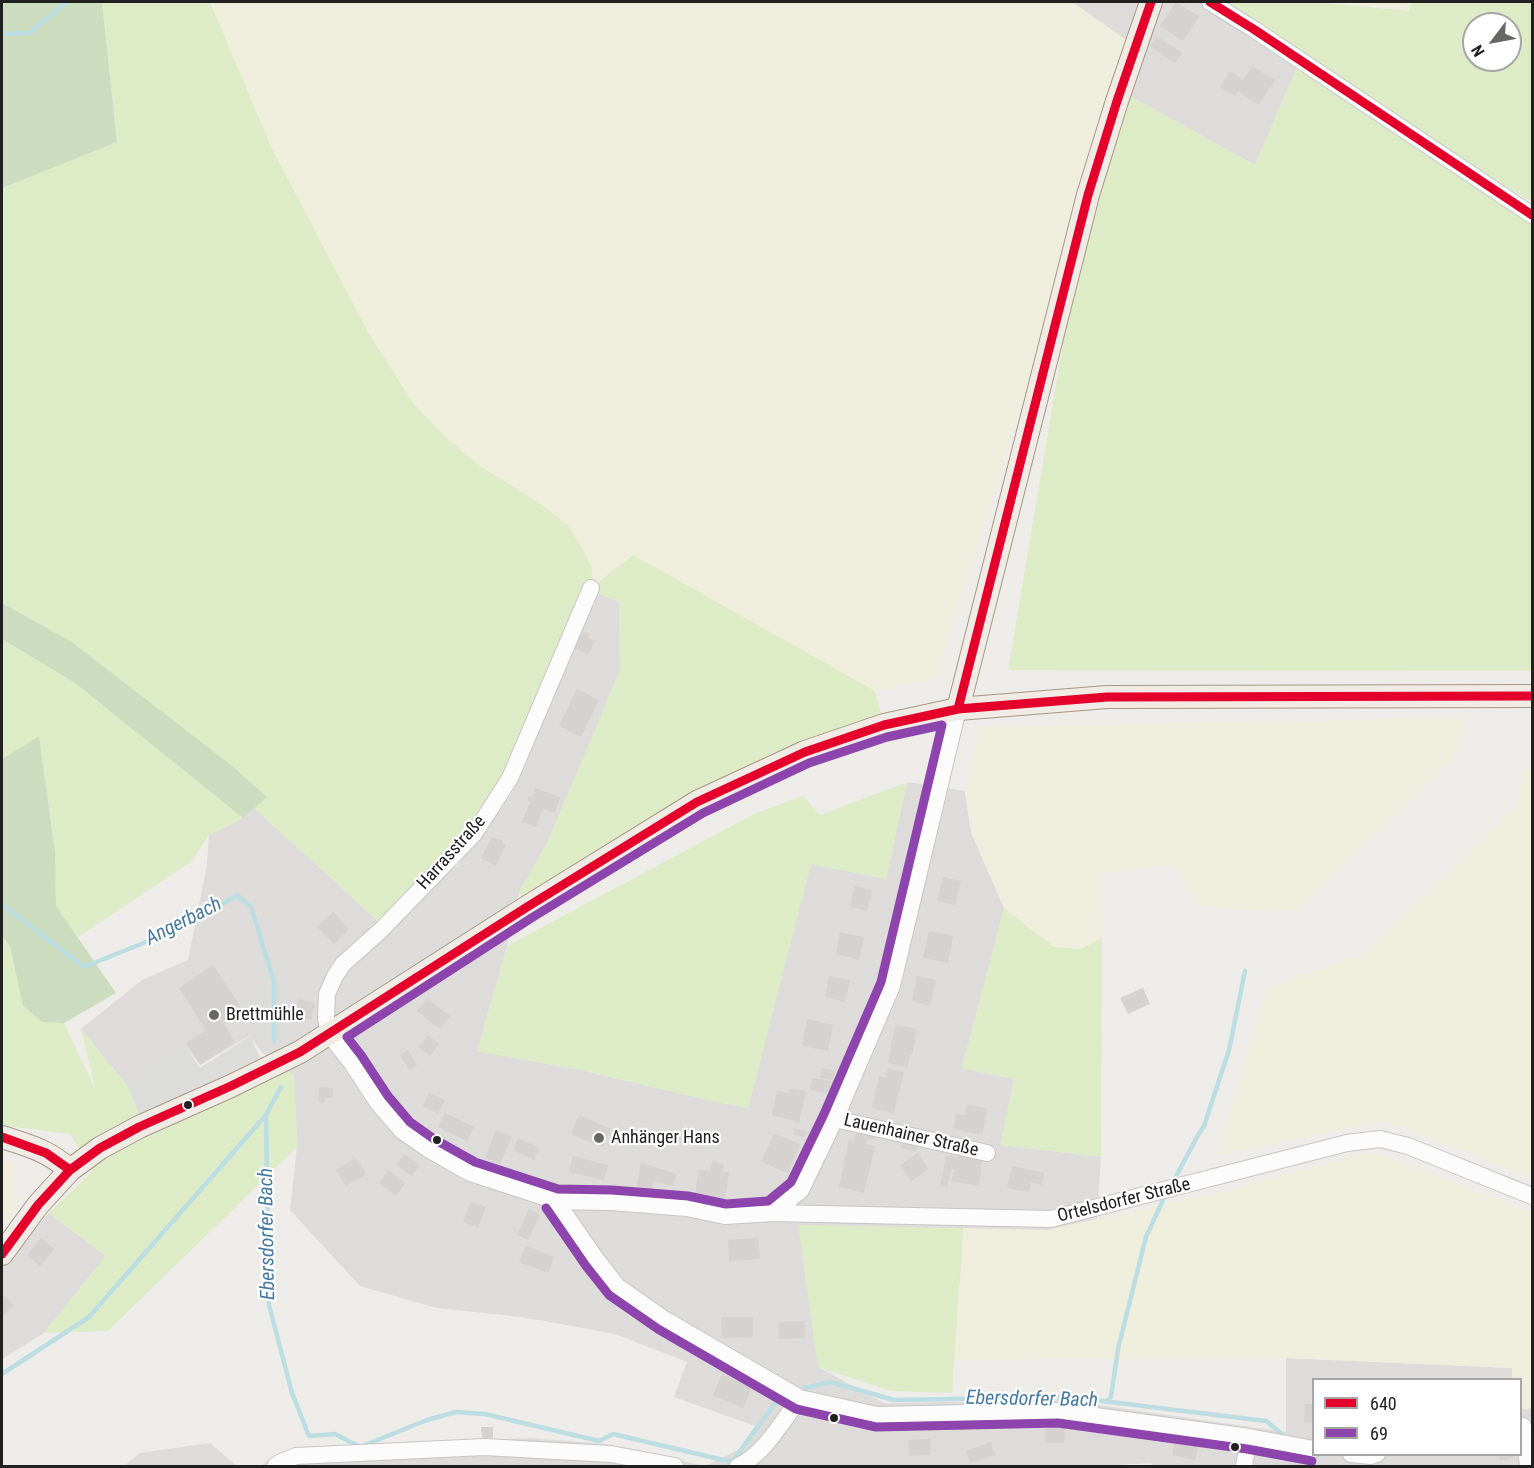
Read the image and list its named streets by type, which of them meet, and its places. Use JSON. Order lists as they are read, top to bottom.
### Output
{
  "streets": {
    "street": ["Harrasstraße", "Lauenhainer Straße", "Ortelsdorfer Straße"]
  },
  "crossings": [
    ["Harrasstraße", "Ortelsdorfer Straße"]
  ],
  "water": ["Angerbach", "Ebersdorfer Bach"],
  "places": ["Brettmühle", "Anhänger Hans"],
  "lines": ["transit line 640", "transit line 69"],
  "legend": ["640", "69"],
  "north": "bottom left"
}
